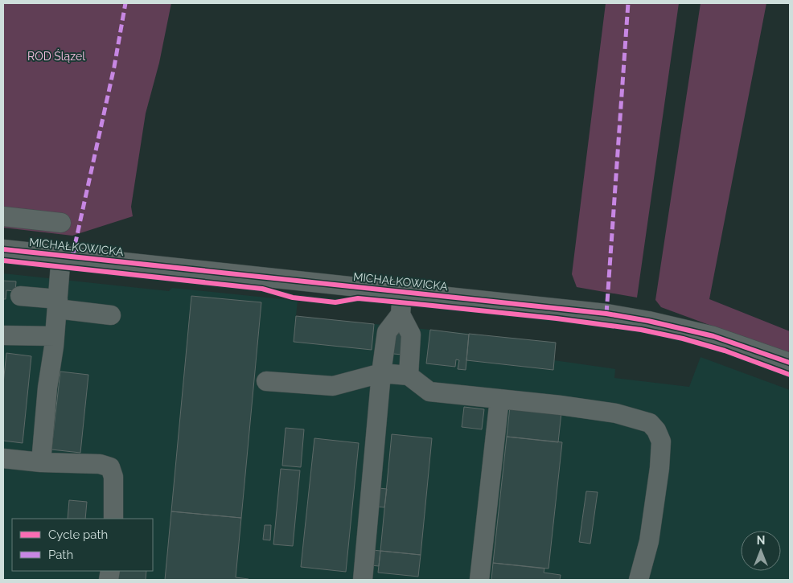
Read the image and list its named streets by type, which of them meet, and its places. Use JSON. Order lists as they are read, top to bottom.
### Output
{
  "streets": {
    "street": ["MICHAŁKOWICKA"]
  },
  "parks": ["ROD Ślązel"],
  "legend": ["Cycle path", "Path"],
  "north": "top"
}
